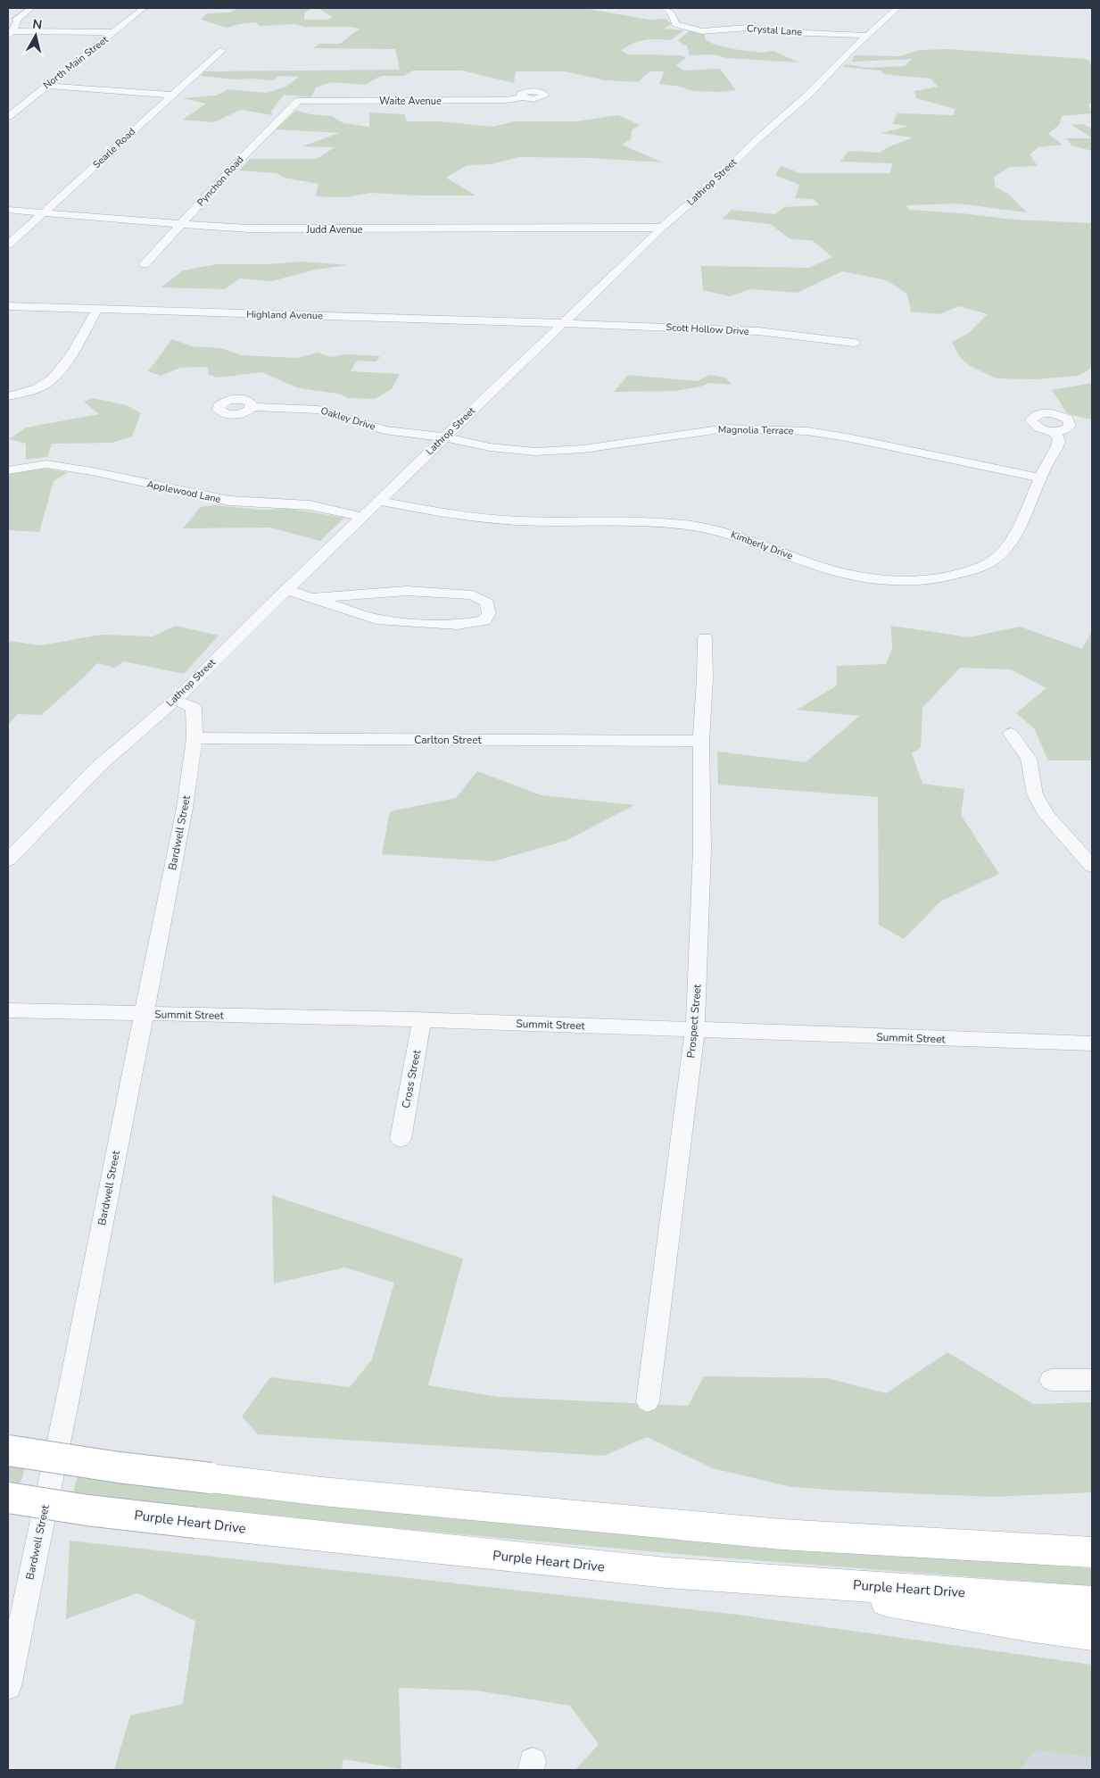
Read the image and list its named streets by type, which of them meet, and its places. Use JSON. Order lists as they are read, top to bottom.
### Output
{
  "streets": {
    "main road": ["Purple Heart Drive"],
    "street": [
      "Crystal Lane",
      "North Main Street",
      "Waite Avenue",
      "Searle Road",
      "Pynchon Road",
      "Lathrop Street",
      "Judd Avenue",
      "Highland Avenue",
      "Scott Hollow Drive",
      "Oakley Drive",
      "Magnolia Terrace",
      "Applewood Lane",
      "Kimberly Drive",
      "Carlton Street",
      "Bardwell Street",
      "Summit Street",
      "Prospect Street",
      "Cross Street"
    ]
  },
  "crossings": [
    ["Crystal Lane", "Lathrop Street"],
    ["Waite Avenue", "Pynchon Road"],
    ["Searle Road", "Judd Avenue"],
    ["Pynchon Road", "Judd Avenue"],
    ["Lathrop Street", "Judd Avenue"],
    ["Lathrop Street", "Highland Avenue"],
    ["Lathrop Street", "Scott Hollow Drive"],
    ["Lathrop Street", "Oakley Drive"],
    ["Lathrop Street", "Magnolia Terrace"],
    ["Lathrop Street", "Applewood Lane"],
    ["Lathrop Street", "Kimberly Drive"],
    ["Lathrop Street", "Bardwell Street"],
    ["Highland Avenue", "Scott Hollow Drive"],
    ["Oakley Drive", "Magnolia Terrace"],
    ["Magnolia Terrace", "Kimberly Drive"],
    ["Carlton Street", "Bardwell Street"],
    ["Carlton Street", "Prospect Street"],
    ["Bardwell Street", "Summit Street"],
    ["Summit Street", "Prospect Street"],
    ["Summit Street", "Cross Street"]
  ],
  "north": "top"
}
